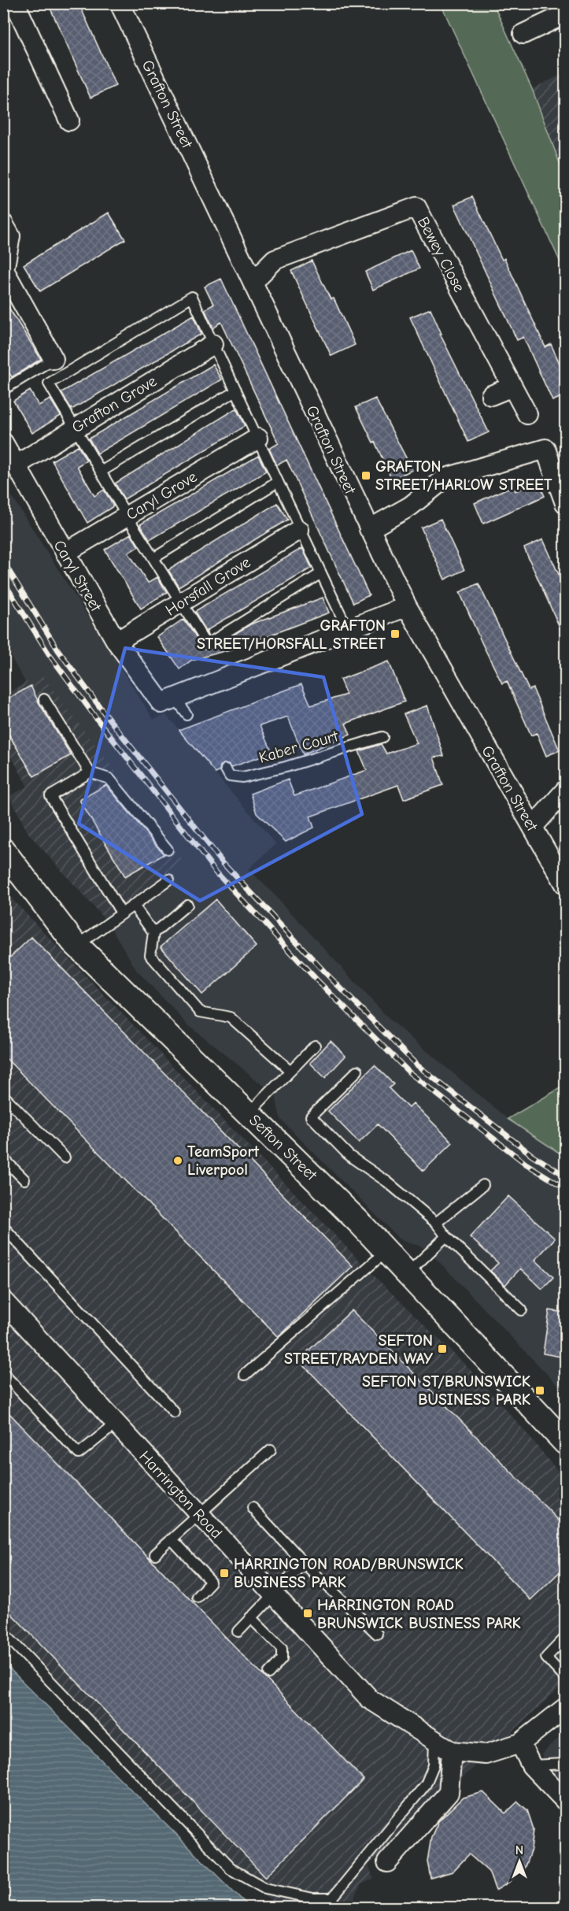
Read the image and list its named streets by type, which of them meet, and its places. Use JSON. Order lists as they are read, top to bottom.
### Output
{
  "streets": {
    "street": [
      "Grafton Street",
      "Bewey Close",
      "Grafton Grove",
      "Caryl Grove",
      "Caryl Street",
      "Horsfall Grove",
      "Sefton Street",
      "Harrington Road"
    ],
    "lane": ["Kaber Court"]
  },
  "crossings": [
    ["Grafton Street", "Bewey Close"],
    ["Grafton Grove", "Caryl Street"],
    ["Caryl Grove", "Caryl Street"],
    ["Caryl Street", "Horsfall Grove"]
  ],
  "places": {
    "transit": [
      "GRAFTON STREET/HARLOW STREET",
      "GRAFTON STREET/HORSFALL STREET",
      "SEFTON STREET/RAYDEN WAY",
      "SEFTON ST/BRUNSWICK BUSINESS PARK",
      "HARRINGTON ROAD/BRUNSWICK BUSINESS PARK",
      "HARRINGTON ROAD BRUNSWICK BUSINESS PARK"
    ],
    "other": ["TeamSport Liverpool"]
  },
  "north": "top"
}
